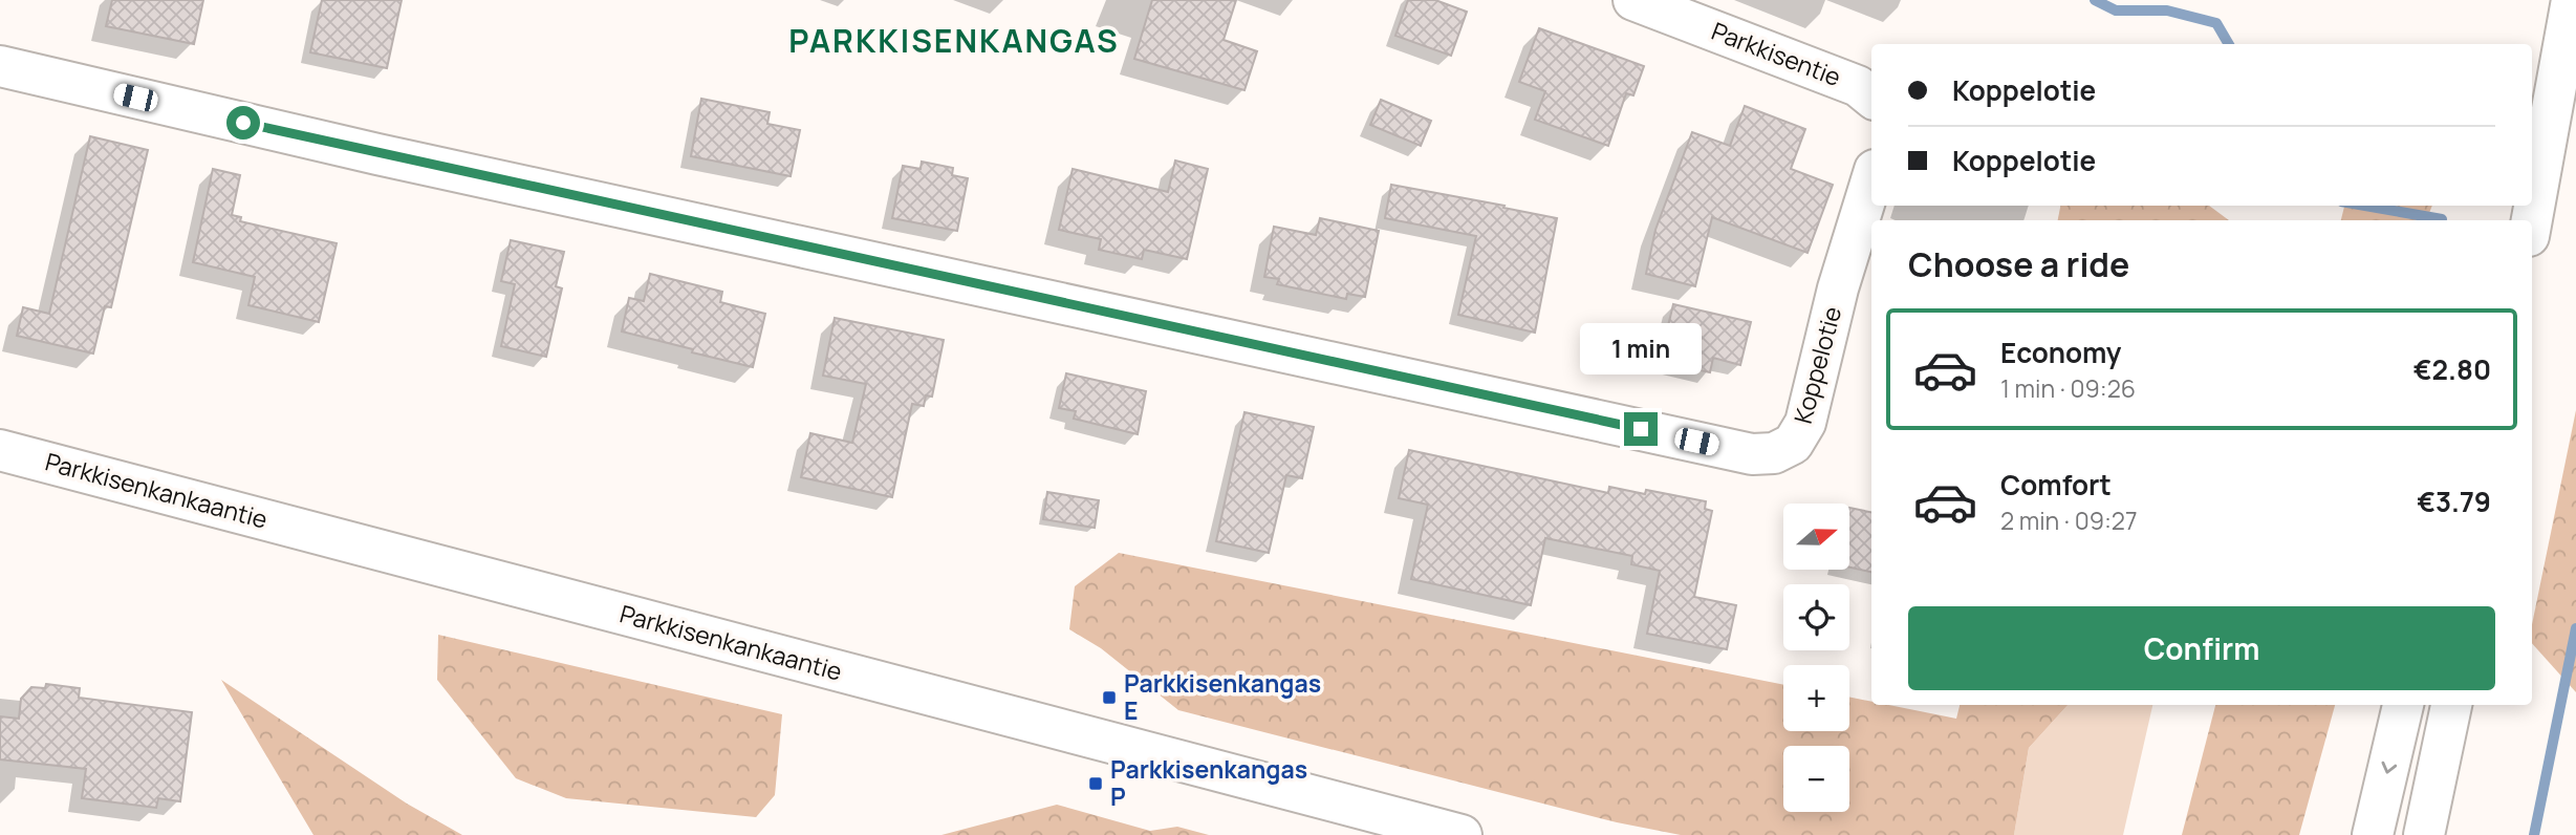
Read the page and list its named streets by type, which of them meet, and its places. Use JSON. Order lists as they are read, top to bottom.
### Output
{
  "streets": {
    "street": ["Parkkisentie", "Koppelotie", "Parkkisenkankaantie"]
  },
  "districts": ["PARKKISENKANGAS"],
  "places": {
    "transit": ["Parkkisenkangas E", "Parkkisenkangas P"]
  },
  "north": "right",
  "page": {
    "banner": ["Koppelotie", "Koppelotie"],
    "heading": "Choose a ride",
    "list": [
      {
        "name": "Economy",
        "note": "1 min · 09:26",
        "value": "€2.80"
      },
      {
        "name": "Comfort",
        "note": "2 min · 09:27",
        "value": "€3.79"
      }
    ],
    "bubble": "1 min",
    "map_buttons": ["+", "−"],
    "buttons": "Confirm"
  }
}
